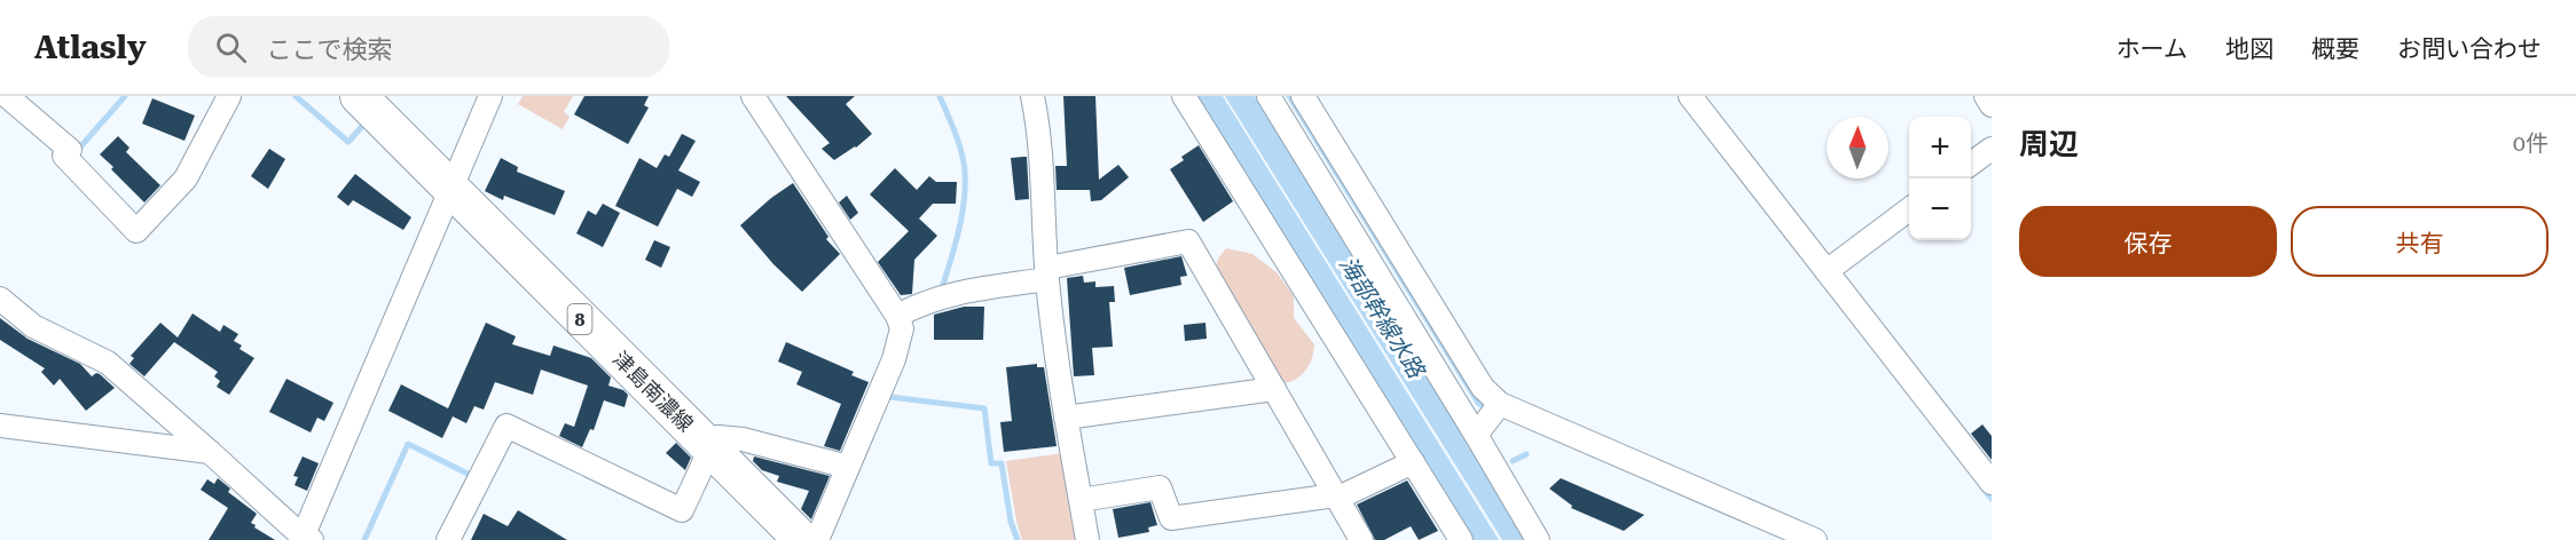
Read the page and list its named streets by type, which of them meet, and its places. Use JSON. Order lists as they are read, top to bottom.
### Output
{
  "streets": {
    "main road": ["8", "津島南濃線"]
  },
  "water": ["海部幹線水路"],
  "north": "top",
  "page": {
    "header": "Atlasly",
    "search": "ここで検索",
    "nav": [
      "ホーム",
      "地図",
      "概要",
      "お問い合わせ"
    ],
    "heading": ["周辺", "0件"],
    "map_buttons": ["+", "−"],
    "buttons": ["保存", "共有"]
  }
}
